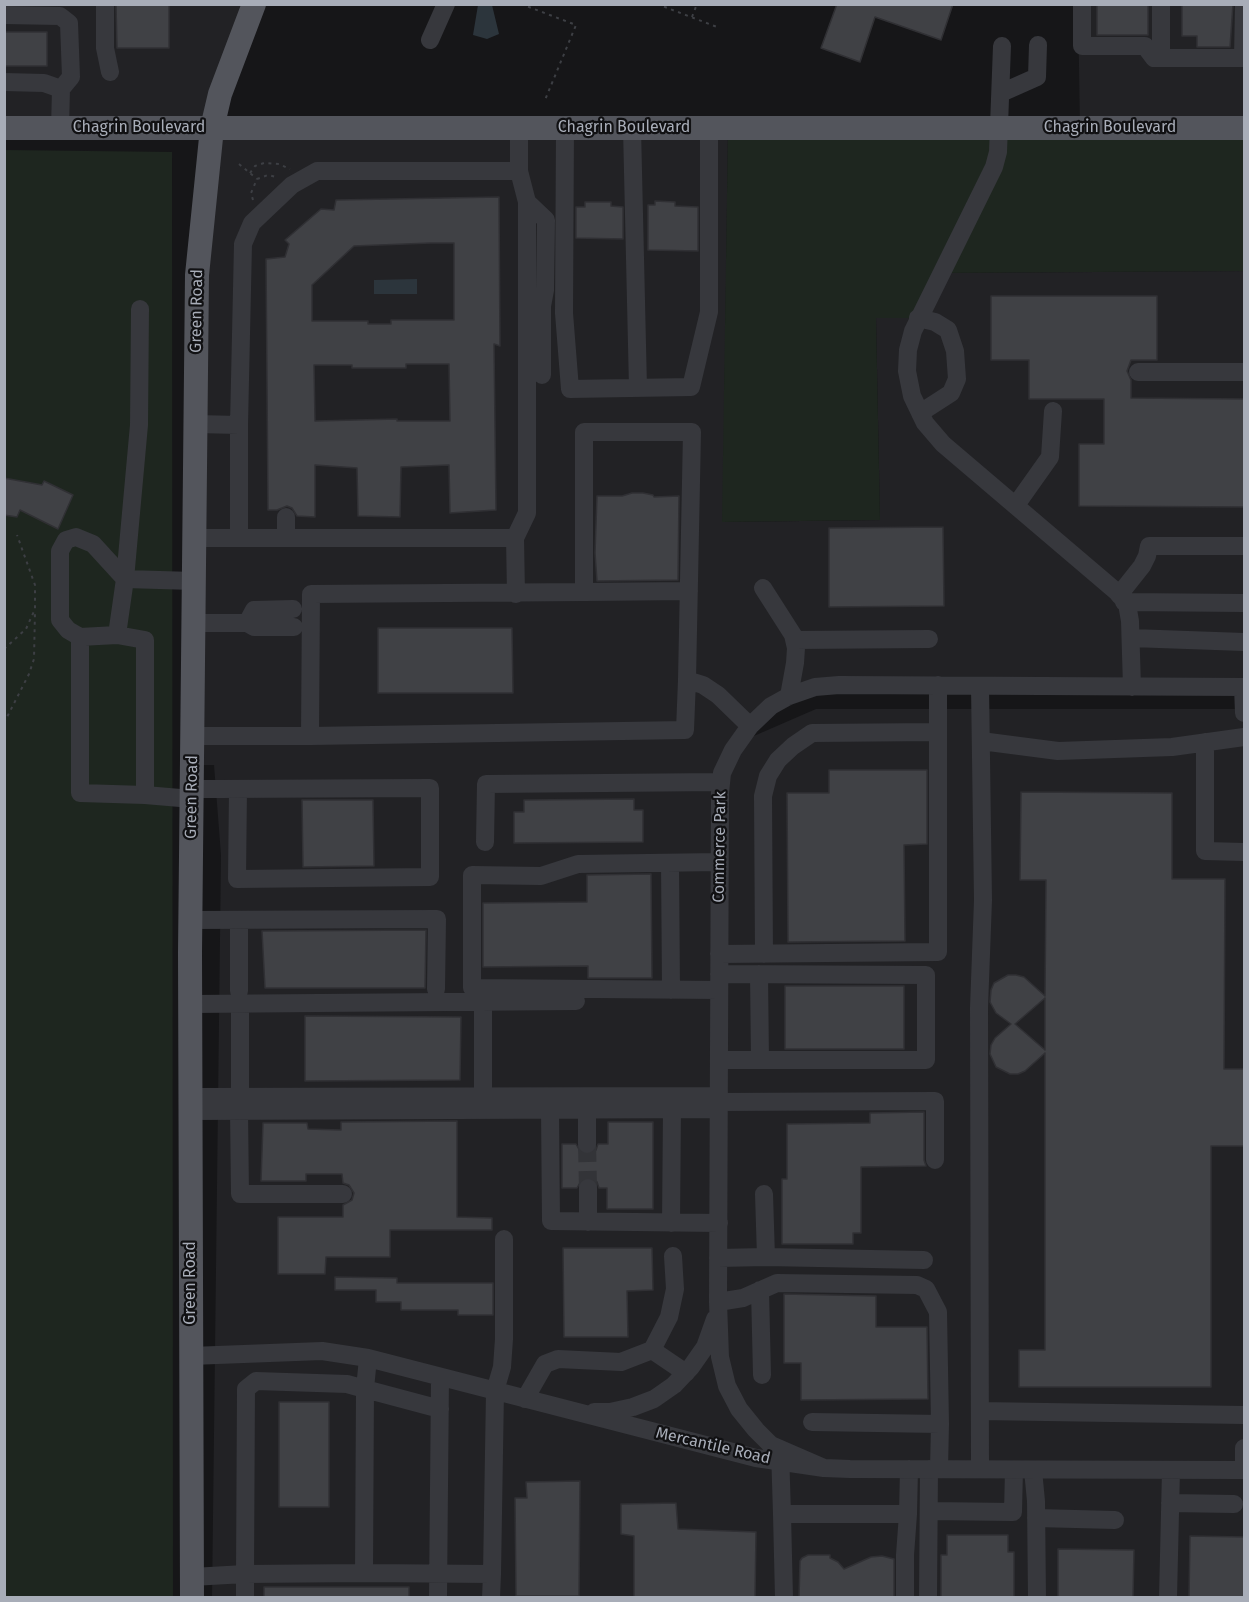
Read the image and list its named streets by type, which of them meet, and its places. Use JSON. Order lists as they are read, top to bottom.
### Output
{
  "streets": {
    "main road": ["Chagrin Boulevard", "Green Road"],
    "street": ["Commerce Park", "Mercantile Road"]
  },
  "crossings": [
    ["Chagrin Boulevard", "Green Road"],
    ["Green Road", "Mercantile Road"],
    ["Commerce Park", "Mercantile Road"]
  ]
}
